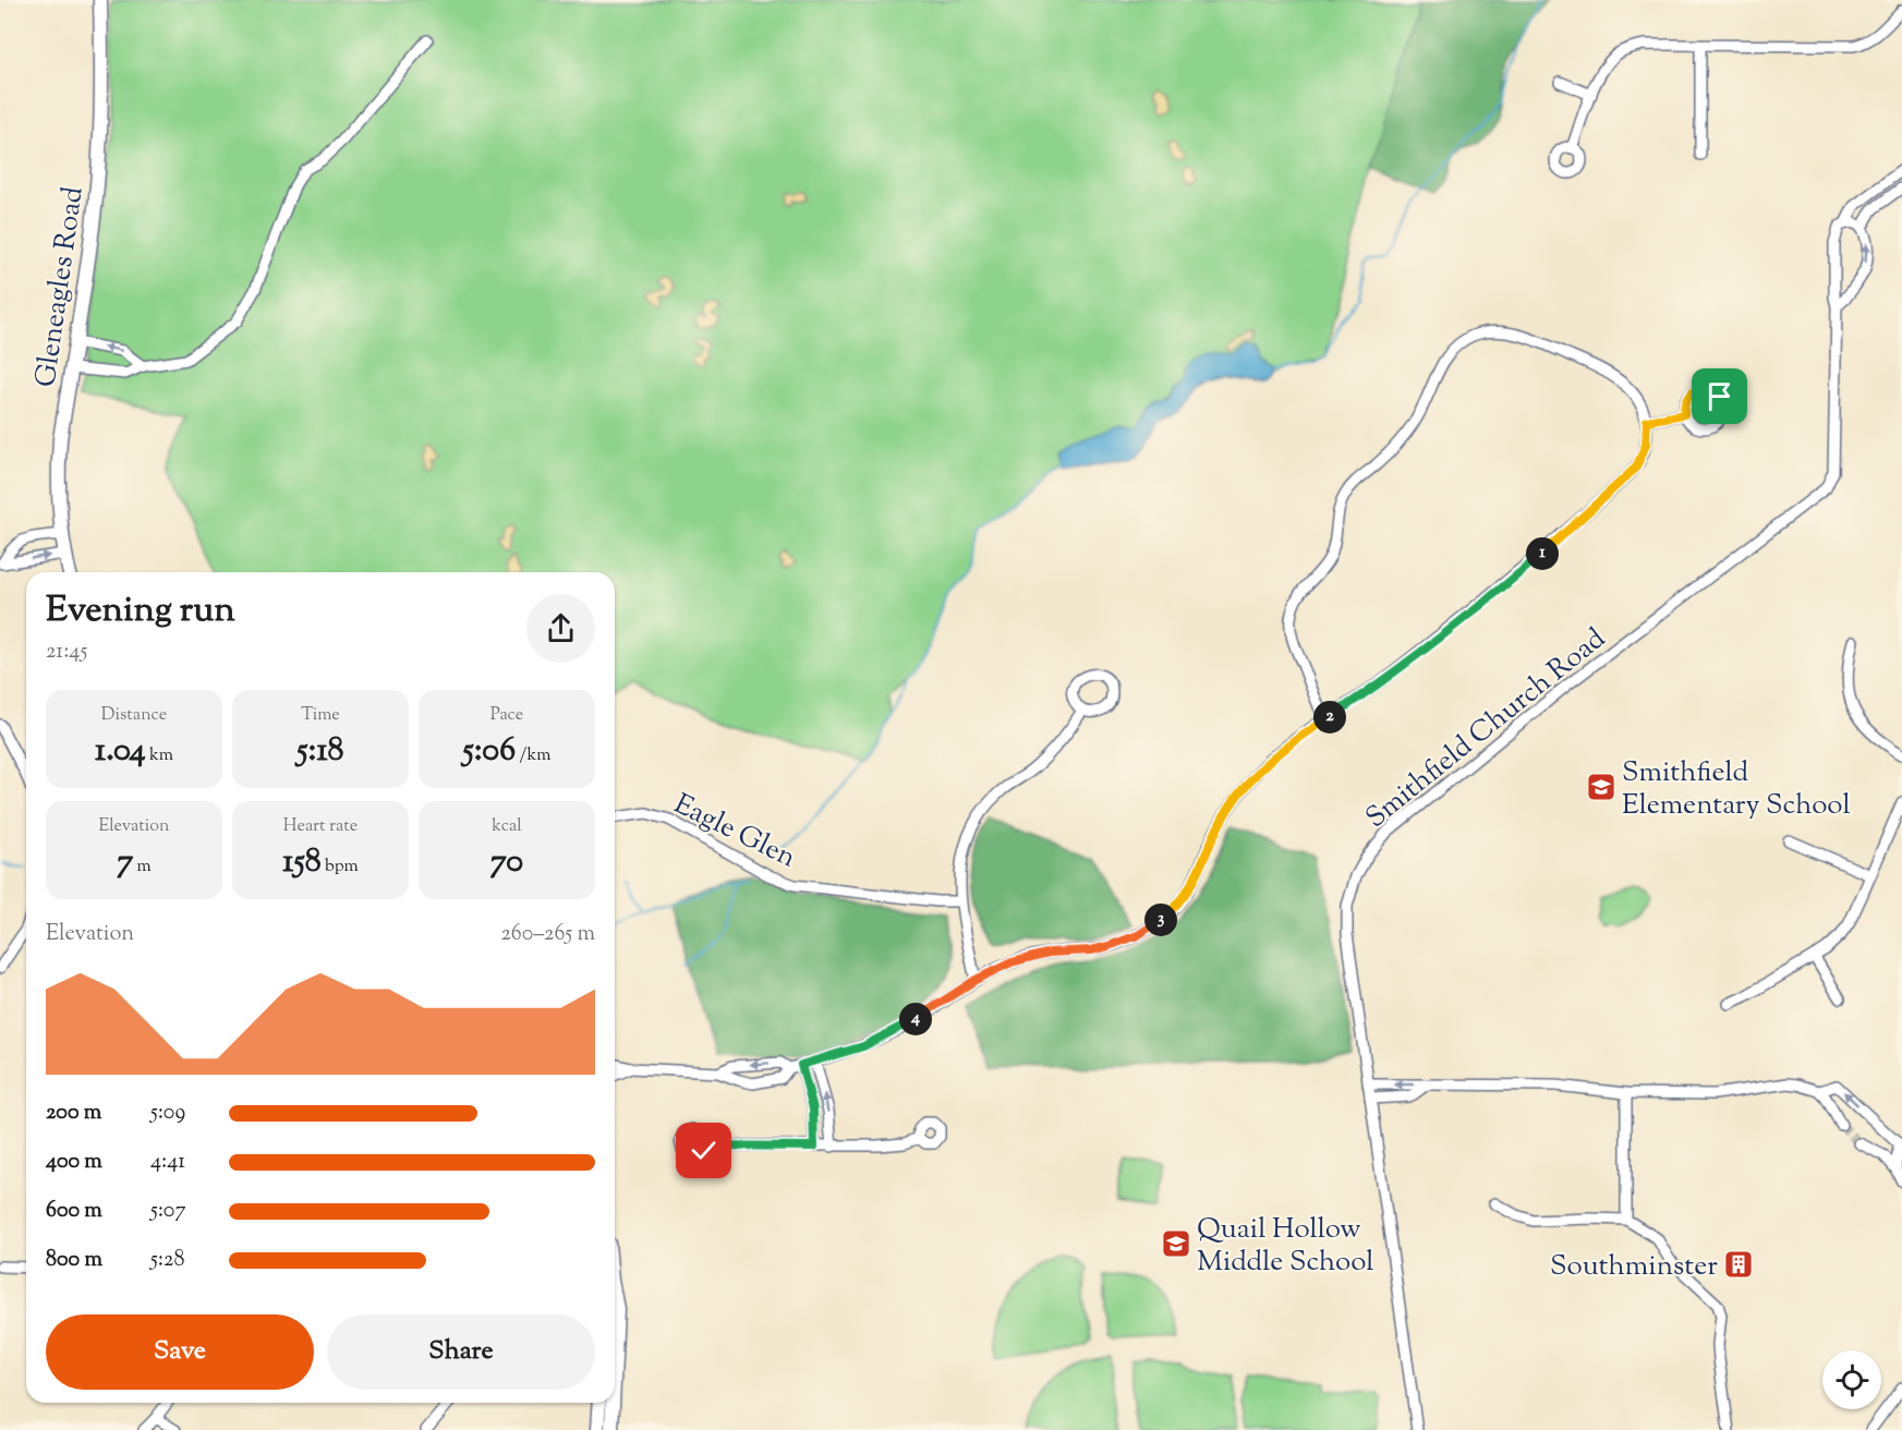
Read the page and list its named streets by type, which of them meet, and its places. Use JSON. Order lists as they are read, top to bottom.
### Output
{
  "streets": {
    "street": ["Gleneagles Road", "Smithfield Church Road", "Eagle Glen"]
  },
  "places": {
    "school or university": ["Smithfield Elementary School", "Quail Hollow Middle School"],
    "building": ["Southminster"]
  },
  "page": {
    "pins": [
      "1",
      "2",
      "3",
      "4"
    ],
    "heading": ["Evening run", "21:45"],
    "stats": [
      ["Distance", "1.04 km"],
      ["Time", "5:18"],
      ["Pace", "5:06 /km"],
      ["Elevation", "7 m"],
      ["Heart rate", "158 bpm"],
      ["kcal", "70"]
    ],
    "chart": ["Elevation", "260–265 m"],
    "list": [
      {
        "name": "200 m",
        "note": "5:09"
      },
      {
        "name": "400 m",
        "note": "4:41"
      },
      {
        "name": "600 m",
        "note": "5:07"
      },
      {
        "name": "800 m",
        "note": "5:28"
      }
    ],
    "buttons": ["Save", "Share"]
  }
}
